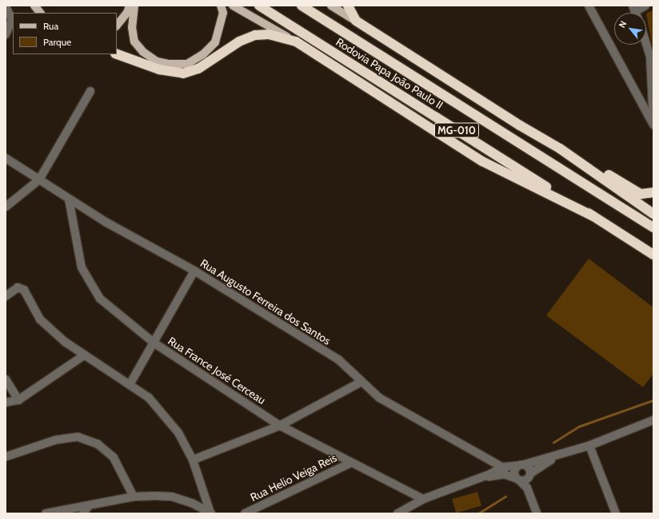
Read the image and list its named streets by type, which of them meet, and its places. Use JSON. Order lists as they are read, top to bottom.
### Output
{
  "streets": {
    "highway": ["Rodovia Papa João Paulo II", "MG-010"],
    "street": ["Rua Augusto Ferreira dos Santos", "Rua France José Cerceau", "Rua Helio Veiga Reis"]
  },
  "crossings": [
    ["Rua Augusto Ferreira dos Santos", "Rua France José Cerceau"],
    ["Rua France José Cerceau", "Rua Helio Veiga Reis"]
  ],
  "legend": ["Rua", "Parque"],
  "north": "top left"
}
